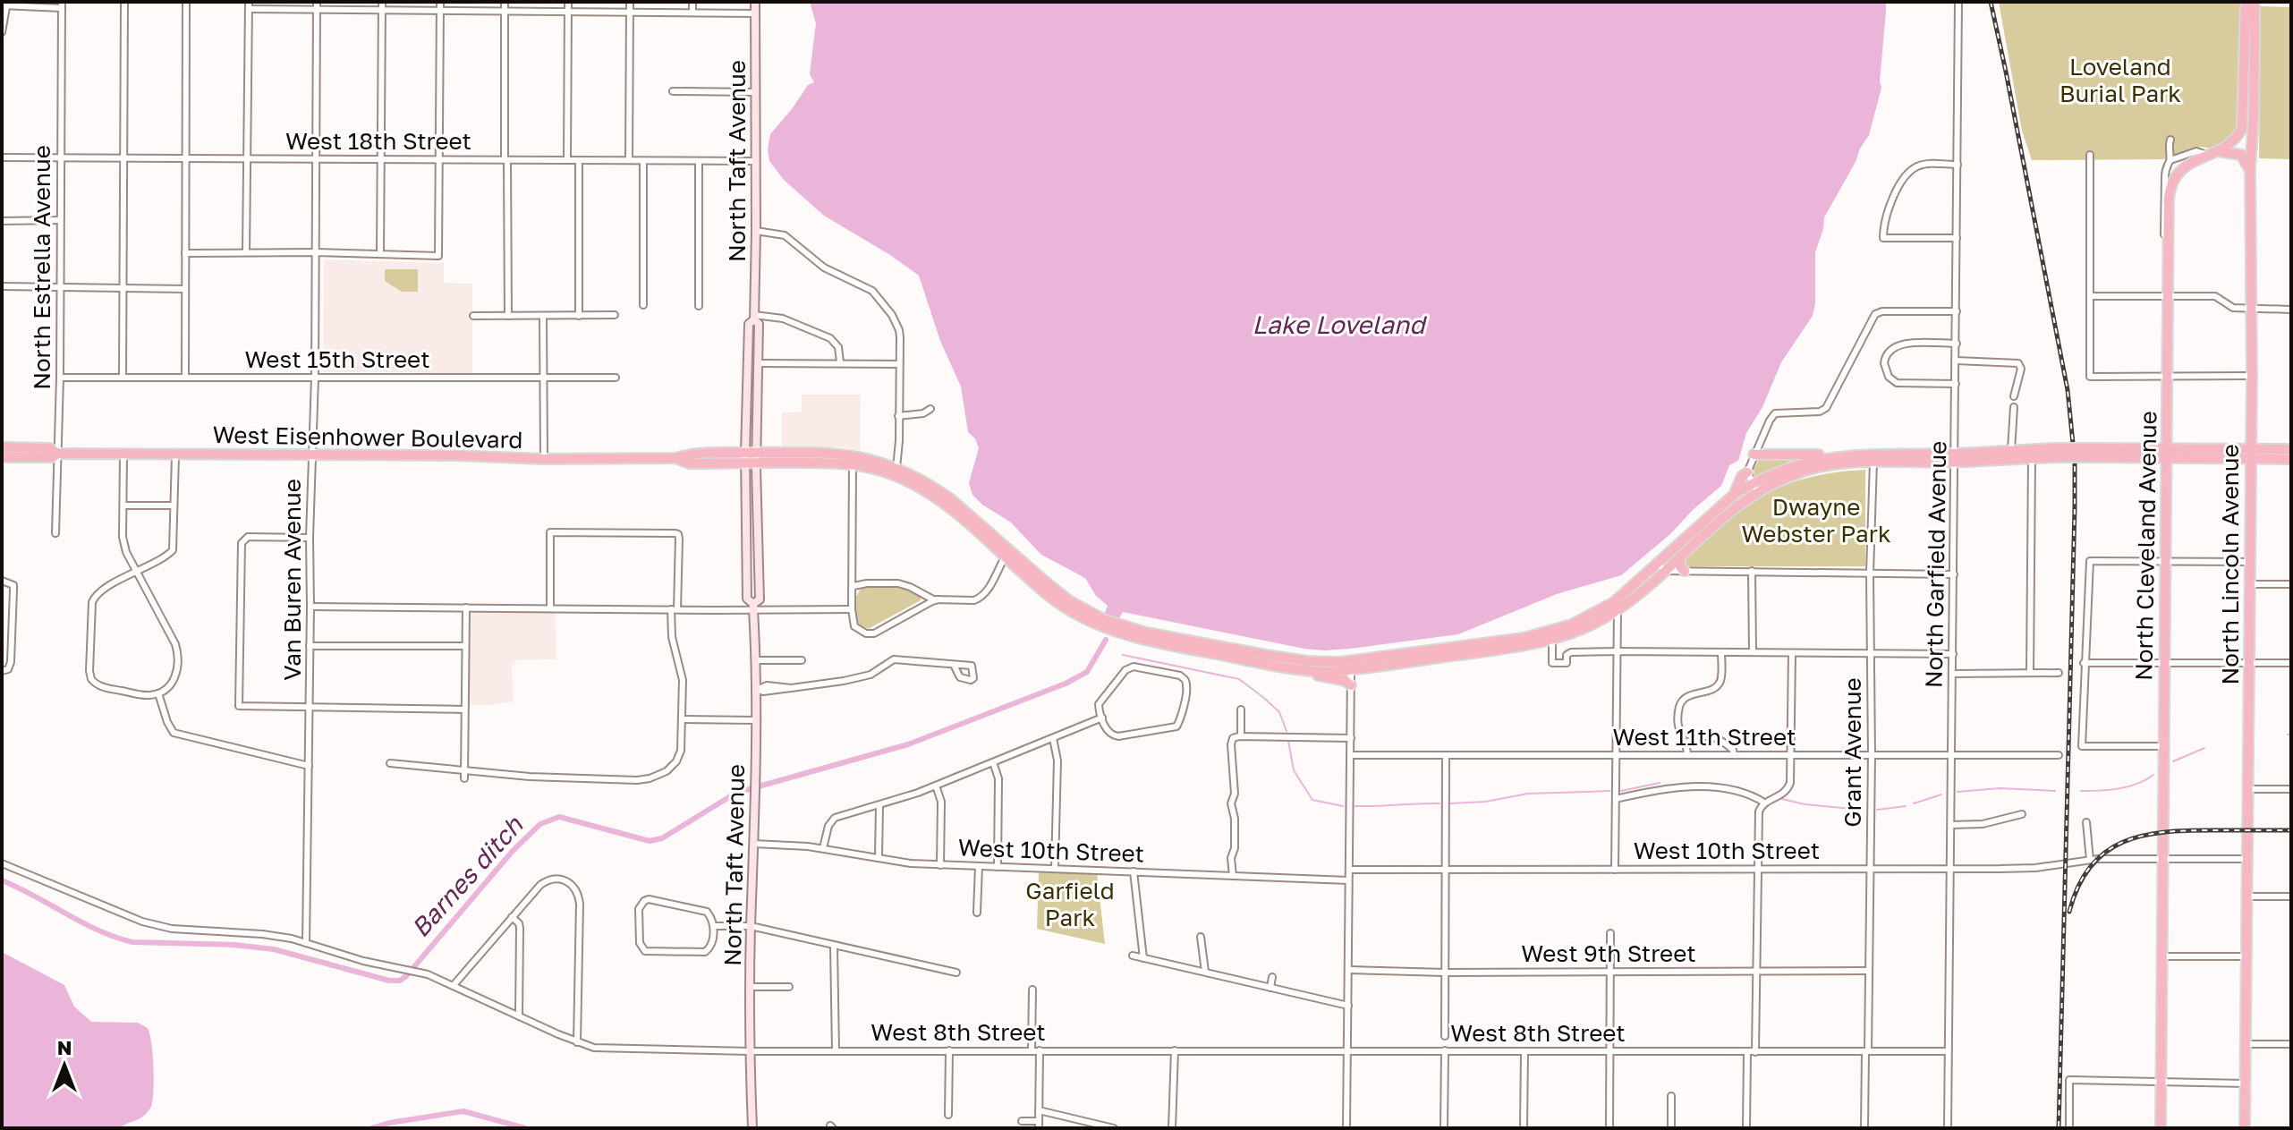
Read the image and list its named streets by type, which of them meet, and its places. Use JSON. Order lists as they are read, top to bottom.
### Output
{
  "streets": {
    "highway": ["West Eisenhower Boulevard", "North Cleveland Avenue", "North Lincoln Avenue"],
    "main road": ["North Taft Avenue"],
    "street": [
      "West 18th Street",
      "North Estrella Avenue",
      "West 15th Street",
      "North Garfield Avenue",
      "Van Buren Avenue",
      "West 11th Street",
      "Grant Avenue",
      "West 10th Street",
      "West 9th Street",
      "West 8th Street"
    ]
  },
  "crossings": [
    ["West 18th Street", "North Taft Avenue"],
    ["West 18th Street", "North Estrella Avenue"],
    ["West 18th Street", "Van Buren Avenue"],
    ["North Taft Avenue", "West Eisenhower Boulevard"],
    ["North Taft Avenue", "West 10th Street"],
    ["North Taft Avenue", "West 8th Street"],
    ["North Estrella Avenue", "West 15th Street"],
    ["North Estrella Avenue", "West Eisenhower Boulevard"],
    ["West 15th Street", "Van Buren Avenue"],
    ["West Eisenhower Boulevard", "North Garfield Avenue"],
    ["West Eisenhower Boulevard", "Van Buren Avenue"],
    ["West Eisenhower Boulevard", "Grant Avenue"],
    ["North Cleveland Avenue", "West 10th Street"],
    ["North Garfield Avenue", "West 11th Street"],
    ["North Garfield Avenue", "West 10th Street"],
    ["North Garfield Avenue", "West 8th Street"],
    ["North Lincoln Avenue", "West 10th Street"],
    ["Van Buren Avenue", "West 8th Street"],
    ["West 11th Street", "Grant Avenue"],
    ["Grant Avenue", "West 10th Street"],
    ["Grant Avenue", "West 9th Street"],
    ["Grant Avenue", "West 8th Street"]
  ],
  "water": ["Lake Loveland", "Barnes ditch"],
  "parks": ["Loveland Burial Park", "Dwayne Webster Park", "Garfield Park"],
  "north": "top"
}
